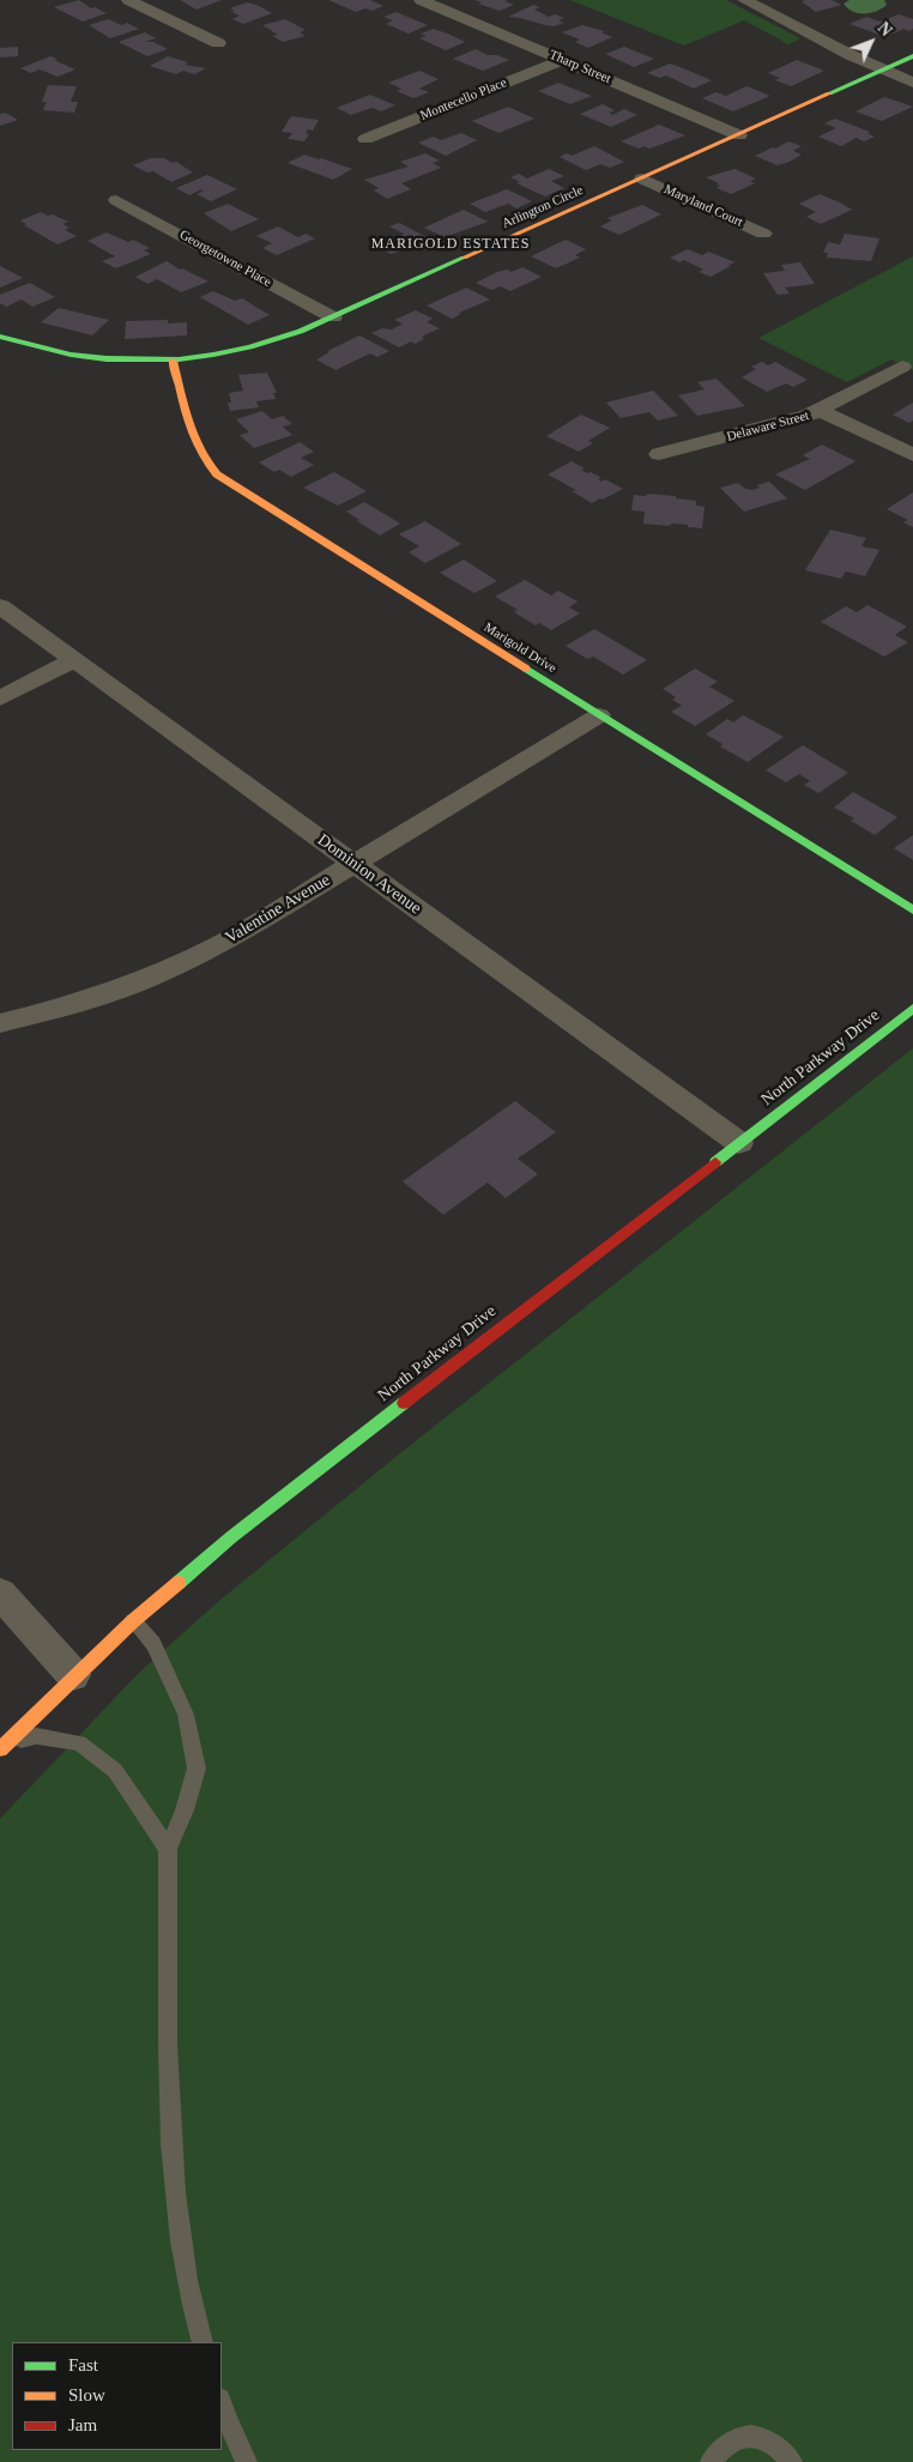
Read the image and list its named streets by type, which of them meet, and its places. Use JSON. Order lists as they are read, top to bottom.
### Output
{
  "streets": {
    "street": [
      "Tharp Street",
      "Montecello Place",
      "Maryland Court",
      "Arlington Circle",
      "Georgetowne Place",
      "Delaware Street",
      "Marigold Drive",
      "Dominion Avenue",
      "Valentine Avenue",
      "North Parkway Drive"
    ]
  },
  "crossings": [
    ["Tharp Street", "Montecello Place"],
    ["Tharp Street", "Arlington Circle"],
    ["Maryland Court", "Arlington Circle"],
    ["Arlington Circle", "Georgetowne Place"],
    ["Arlington Circle", "Marigold Drive"],
    ["Marigold Drive", "Valentine Avenue"],
    ["Dominion Avenue", "Valentine Avenue"],
    ["Dominion Avenue", "North Parkway Drive"]
  ],
  "districts": ["MARIGOLD ESTATES"],
  "legend": ["Fast", "Slow", "Jam"],
  "north": "top right"
}
